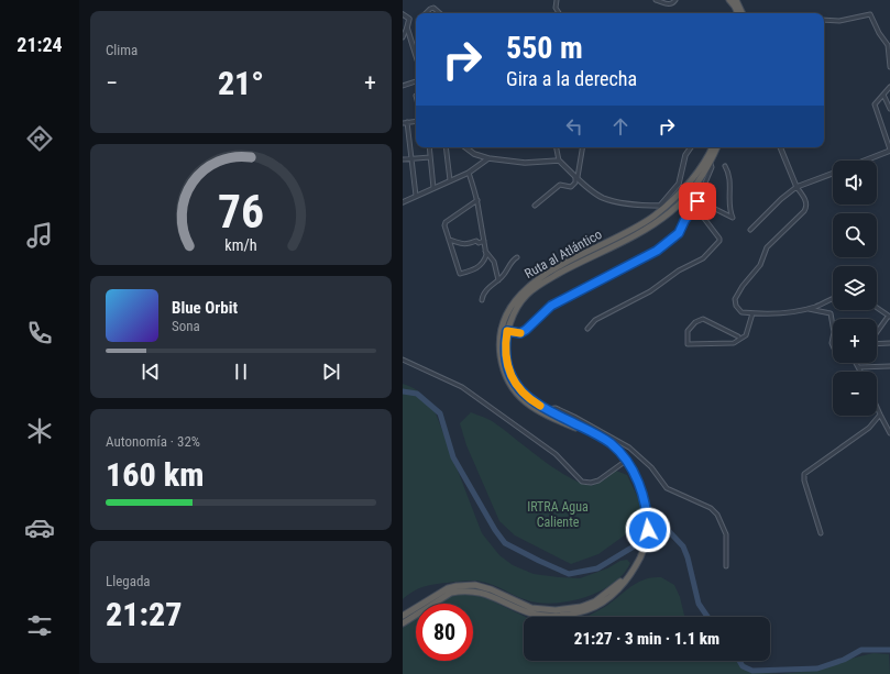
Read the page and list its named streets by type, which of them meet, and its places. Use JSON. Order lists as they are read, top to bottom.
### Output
{
  "streets": {
    "highway": ["Ruta al Atlántico"]
  },
  "parks": ["IRTRA Agua Caliente"],
  "page": {
    "tabs": "21:24",
    "tile": [
      "Clima",
      ["Autonomía · 32%", "160 km"],
      ["Llegada", "21:27"]
    ],
    "turn": ["550 m", "Gira a la derecha"],
    "heat": ["−", "21°", "+"],
    "map_buttons": ["+", "−"],
    "song": ["Blue Orbit", "Sona"],
    "limit": "80",
    "trip": "21:27 · 3 min · 1.1 km",
    "gauge": ["76", "km/h"]
  }
}
